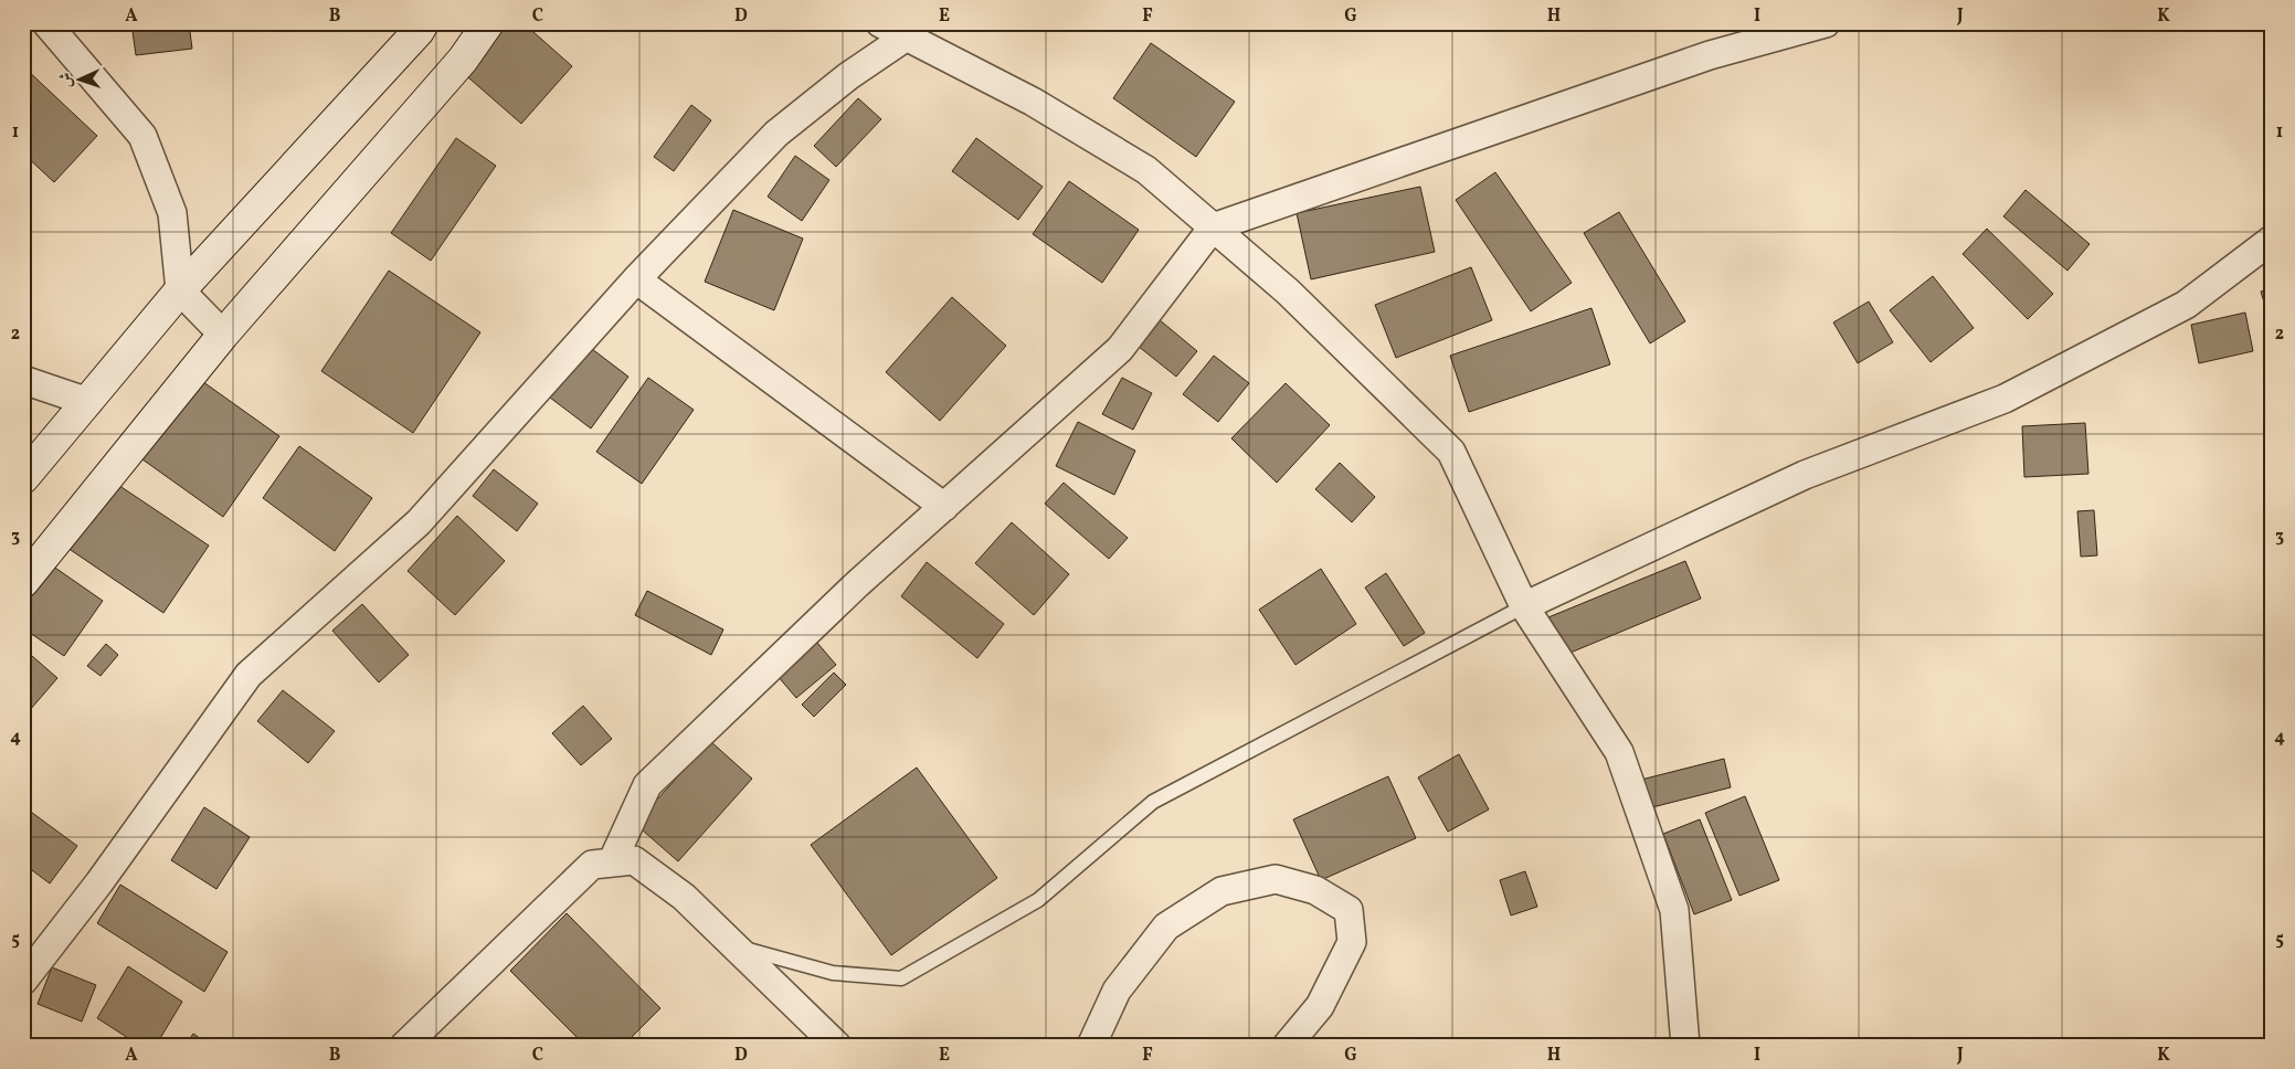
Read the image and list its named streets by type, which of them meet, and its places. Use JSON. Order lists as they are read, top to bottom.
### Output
{
  "north": "left",
  "grid": {
    "columns": [
      "A",
      "B",
      "C",
      "D",
      "E",
      "F",
      "G",
      "H",
      "I",
      "J",
      "K"
    ],
    "rows": [
      "1",
      "2",
      "3",
      "4",
      "5"
    ]
  }
}
